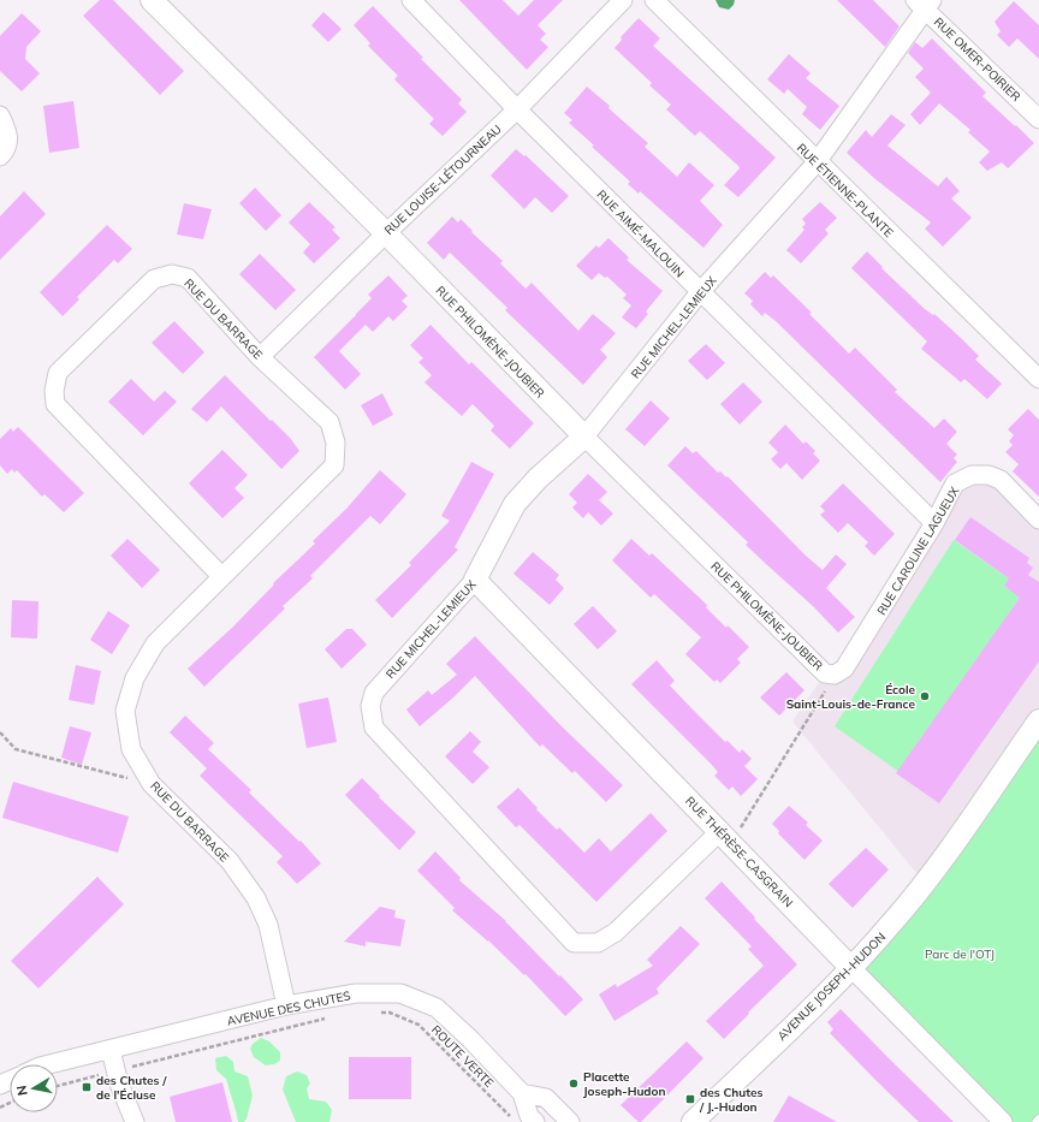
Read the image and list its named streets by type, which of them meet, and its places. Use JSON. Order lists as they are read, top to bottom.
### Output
{
  "streets": {
    "street": [
      "RUE OMER-POIRIER",
      "RUE LOUISE-LÉTOURNEAU",
      "RUE ÉTIENNE-PLANTE",
      "RUE AIMÉ-MALOUIN",
      "RUE DU BARRAGE",
      "RUE MICHEL-LEMIEUX",
      "RUE PHILOMÈNE-JOUBIER",
      "RUE CAROLINE LAGUEUX",
      "RUE THÉRÈSE-CASGRAIN",
      "AVENUE JOSEPH-HUDON",
      "AVENUE DES CHUTES"
    ],
    "path": ["ROUTE VERTE"]
  },
  "crossings": [
    ["RUE OMER-POIRIER", "RUE MICHEL-LEMIEUX"],
    ["RUE LOUISE-LÉTOURNEAU", "RUE AIMÉ-MALOUIN"],
    ["RUE LOUISE-LÉTOURNEAU", "RUE DU BARRAGE"],
    ["RUE LOUISE-LÉTOURNEAU", "RUE PHILOMÈNE-JOUBIER"],
    ["RUE ÉTIENNE-PLANTE", "RUE MICHEL-LEMIEUX"],
    ["RUE AIMÉ-MALOUIN", "RUE MICHEL-LEMIEUX"],
    ["RUE AIMÉ-MALOUIN", "RUE CAROLINE LAGUEUX"],
    ["RUE DU BARRAGE", "AVENUE DES CHUTES"],
    ["RUE MICHEL-LEMIEUX", "RUE PHILOMÈNE-JOUBIER"],
    ["RUE MICHEL-LEMIEUX", "RUE THÉRÈSE-CASGRAIN"],
    ["RUE PHILOMÈNE-JOUBIER", "RUE CAROLINE LAGUEUX"],
    ["RUE THÉRÈSE-CASGRAIN", "AVENUE JOSEPH-HUDON"]
  ],
  "parks": ["Parc de l'OTJ"],
  "places": {
    "other": ["École Saint-Louis-de-France", "Placette Joseph-Hudon"],
    "transit": ["des Chutes / de l'Écluse", "des Chutes / J.-Hudon"]
  },
  "north": "left"
}
